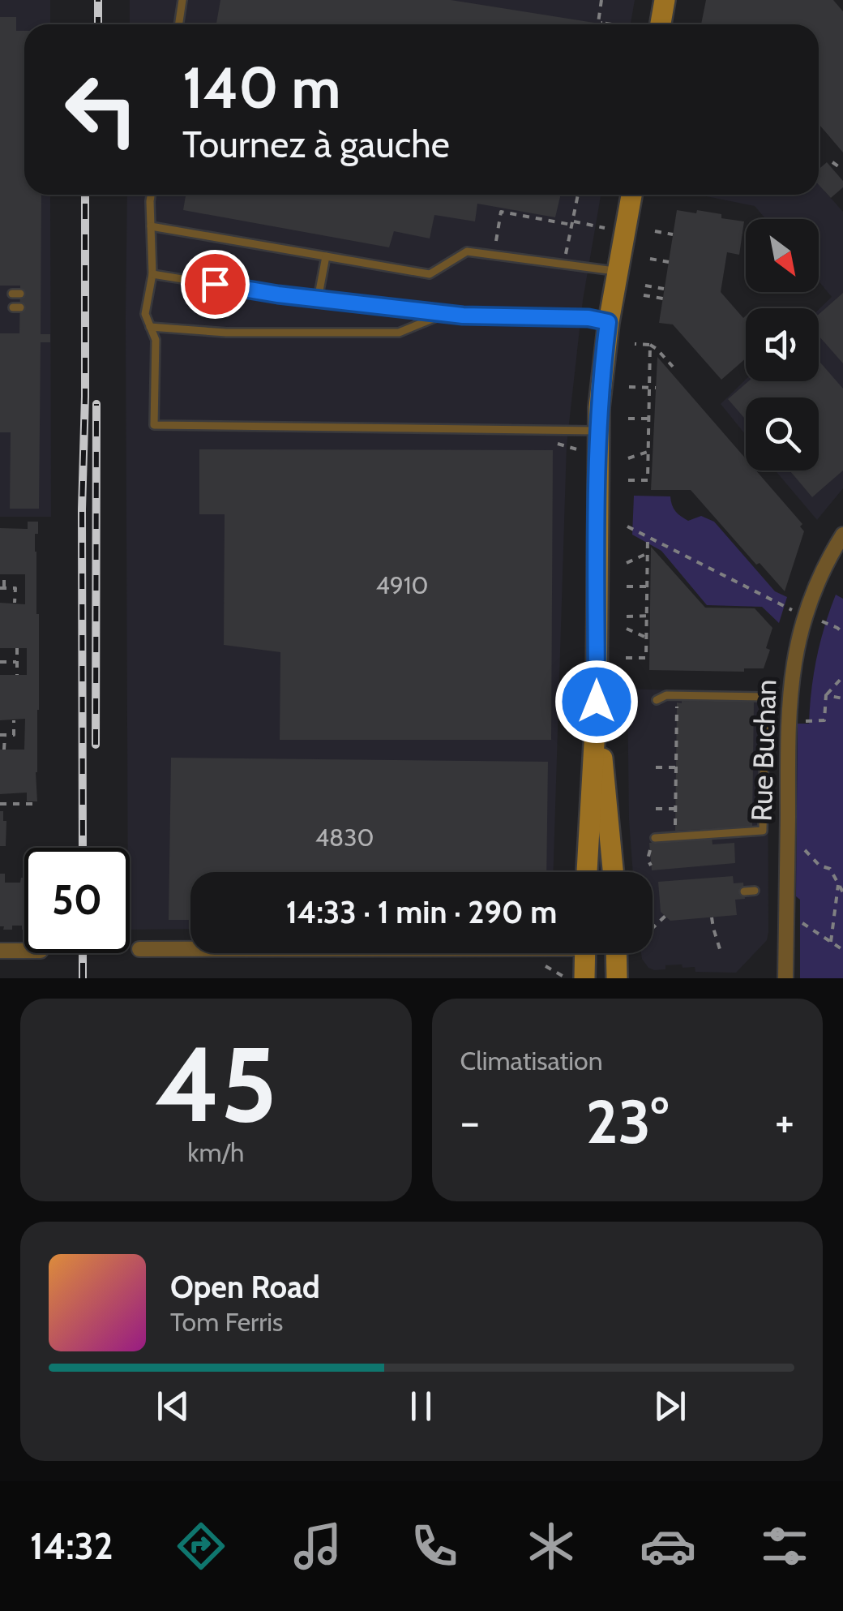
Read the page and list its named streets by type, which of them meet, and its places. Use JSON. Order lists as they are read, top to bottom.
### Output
{
  "streets": {
    "street": ["Rue Buchan"]
  },
  "house_numbers": ["4910", "4830"],
  "north": "bottom right",
  "page": {
    "turn": ["140 m", "Tournez à gauche"],
    "limit": "50",
    "trip": "14:33 · 1 min · 290 m",
    "tile": [
      ["45", "km/h"],
      "Climatisation"
    ],
    "heat": ["−", "23°", "+"],
    "song": ["Open Road", "Tom Ferris"],
    "tabs": "14:32"
  }
}
